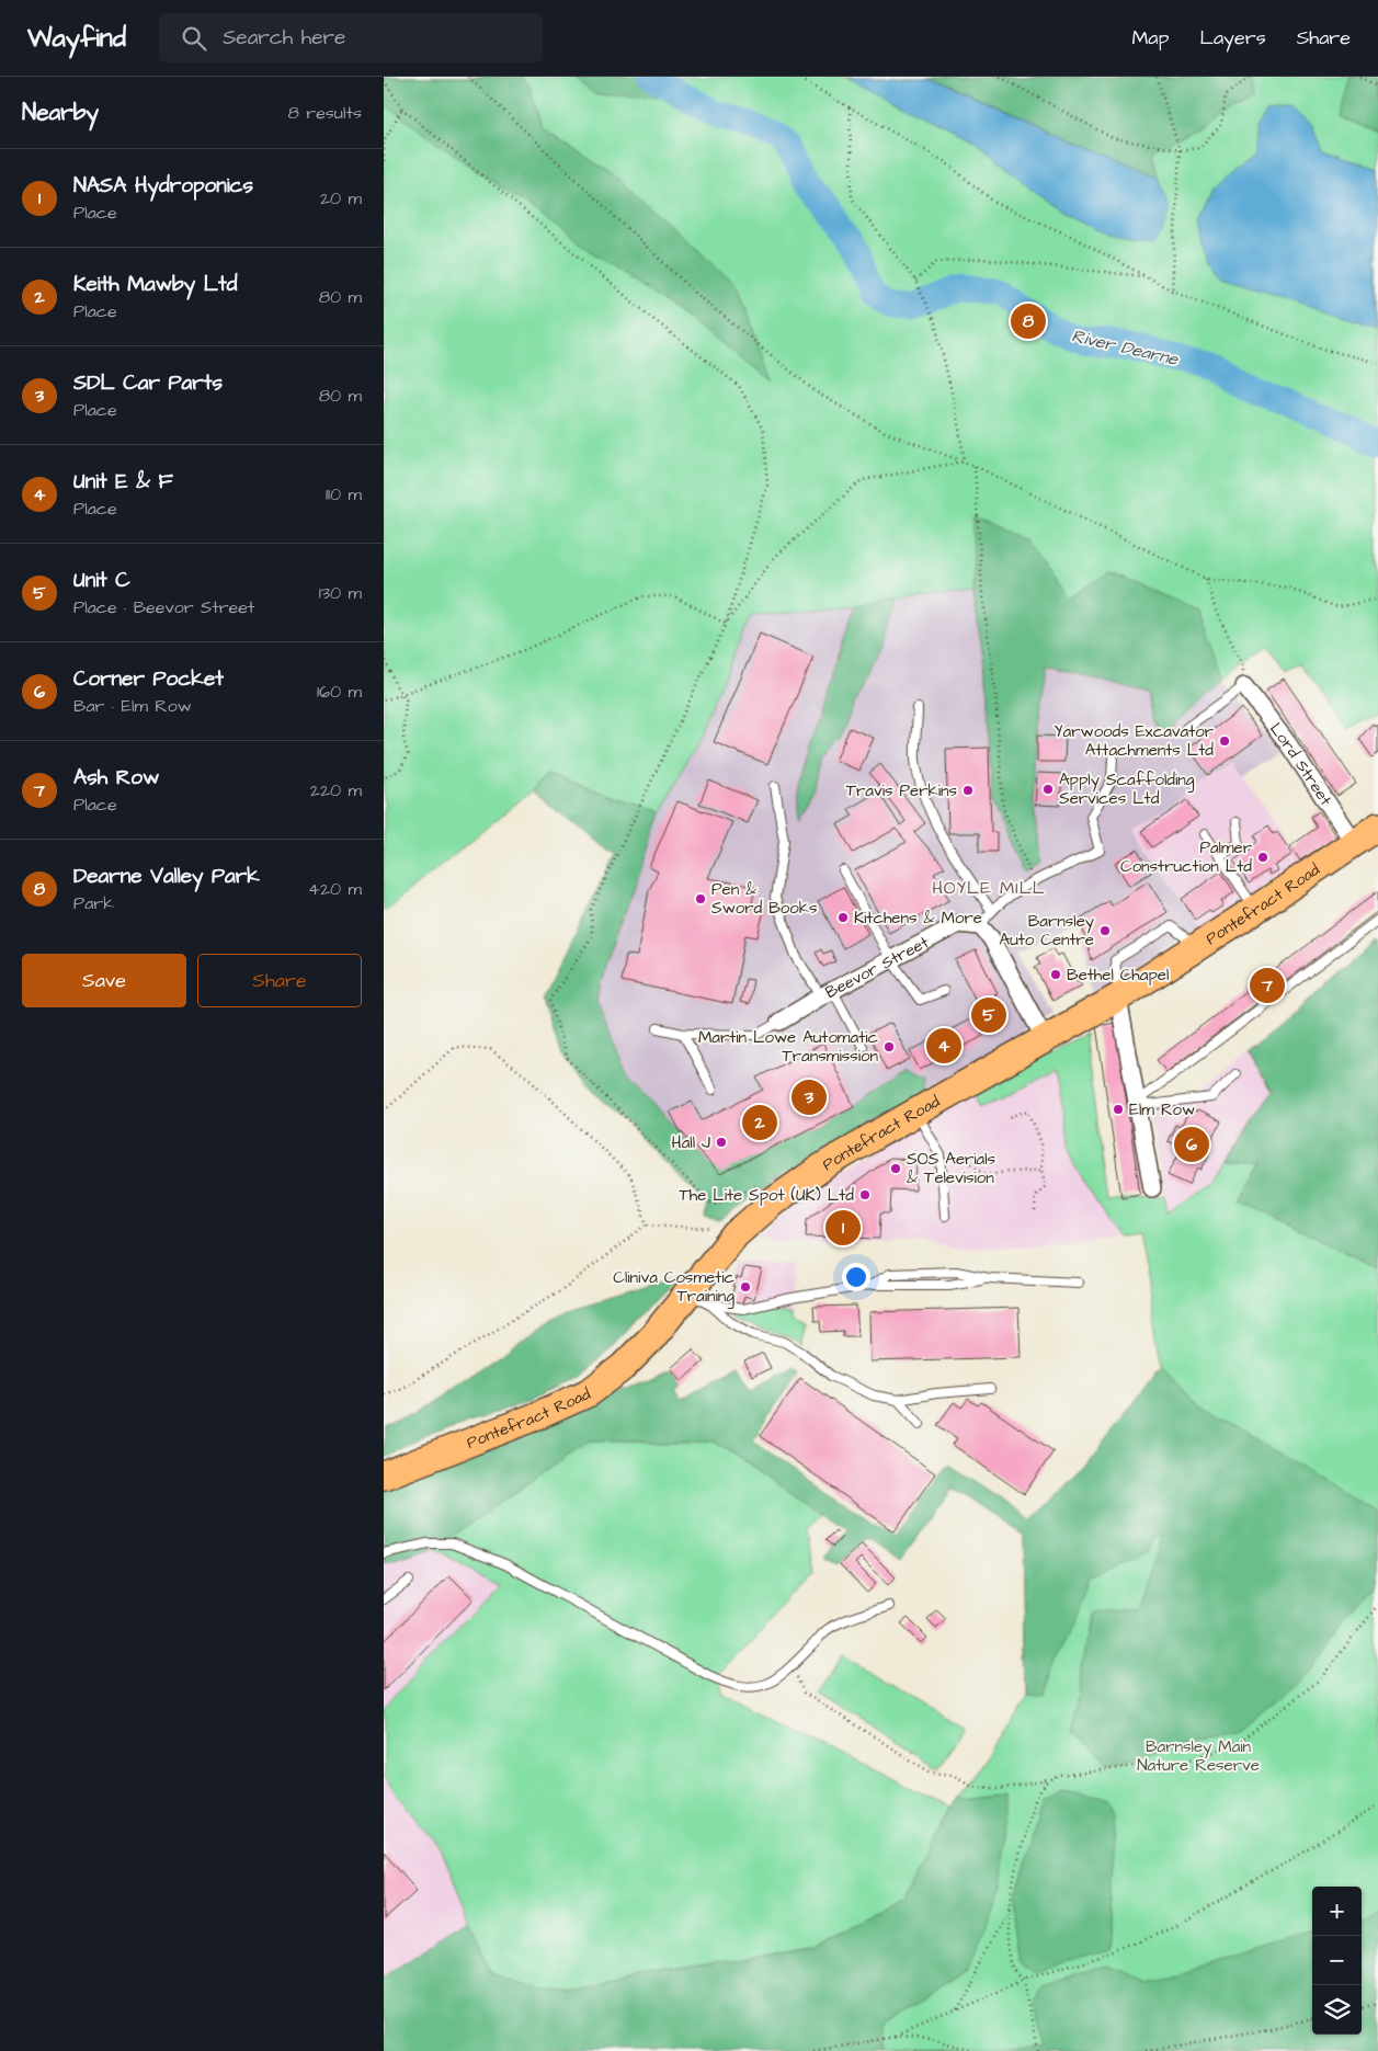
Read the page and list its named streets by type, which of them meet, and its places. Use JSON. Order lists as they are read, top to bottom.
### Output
{
  "streets": {
    "highway": ["Pontefract Road"],
    "street": ["Lord Street", "Beevor Street"]
  },
  "crossings": [
    ["Lord Street", "Pontefract Road"]
  ],
  "districts": ["HOYLE MILL"],
  "water": ["River Dearne"],
  "parks": ["Barnsley Main Nature Reserve"],
  "places": [
    "Yarwoods Excavator Attachments Ltd",
    "Apply Scaffolding Services Ltd",
    "Travis Perkins",
    "Palmer Construction Ltd",
    "Pen & Sword Books",
    "Kitchens & More",
    "Barnsley Auto Centre",
    "Bethel Chapel",
    "Martin Lowe Automatic Transmission",
    "Elm Row",
    "Hall J",
    "SOS Aerials & Television",
    "The Lite Spot (UK) Ltd",
    "Cliniva Cosmetic Training"
  ],
  "page": {
    "header": "Wayfind",
    "search": "Search here",
    "nav": ["Map", "Layers", "Share"],
    "heading": ["Nearby", "8 results"],
    "list": [
      {
        "mark": "1",
        "name": "NASA Hydroponics",
        "note": "Place",
        "value": "20 m"
      },
      {
        "mark": "2",
        "name": "Keith Mawby Ltd",
        "note": "Place",
        "value": "80 m"
      },
      {
        "mark": "3",
        "name": "SDL Car Parts",
        "note": "Place",
        "value": "80 m"
      },
      {
        "mark": "4",
        "name": "Unit E & F",
        "note": "Place",
        "value": "110 m"
      },
      {
        "mark": "5",
        "name": "Unit C",
        "note": "Place · Beevor Street",
        "value": "130 m"
      },
      {
        "mark": "6",
        "name": "Corner Pocket",
        "note": "Bar · Elm Row",
        "value": "160 m"
      },
      {
        "mark": "7",
        "name": "Ash Row",
        "note": "Place",
        "value": "220 m"
      },
      {
        "mark": "8",
        "name": "Dearne Valley Park",
        "note": "Park",
        "value": "420 m"
      }
    ],
    "pins": [
      "8",
      "7",
      "5",
      "4",
      "3",
      "2",
      "6",
      "1"
    ],
    "buttons": ["Save", "Share"],
    "map_buttons": ["+", "−"]
  }
}
